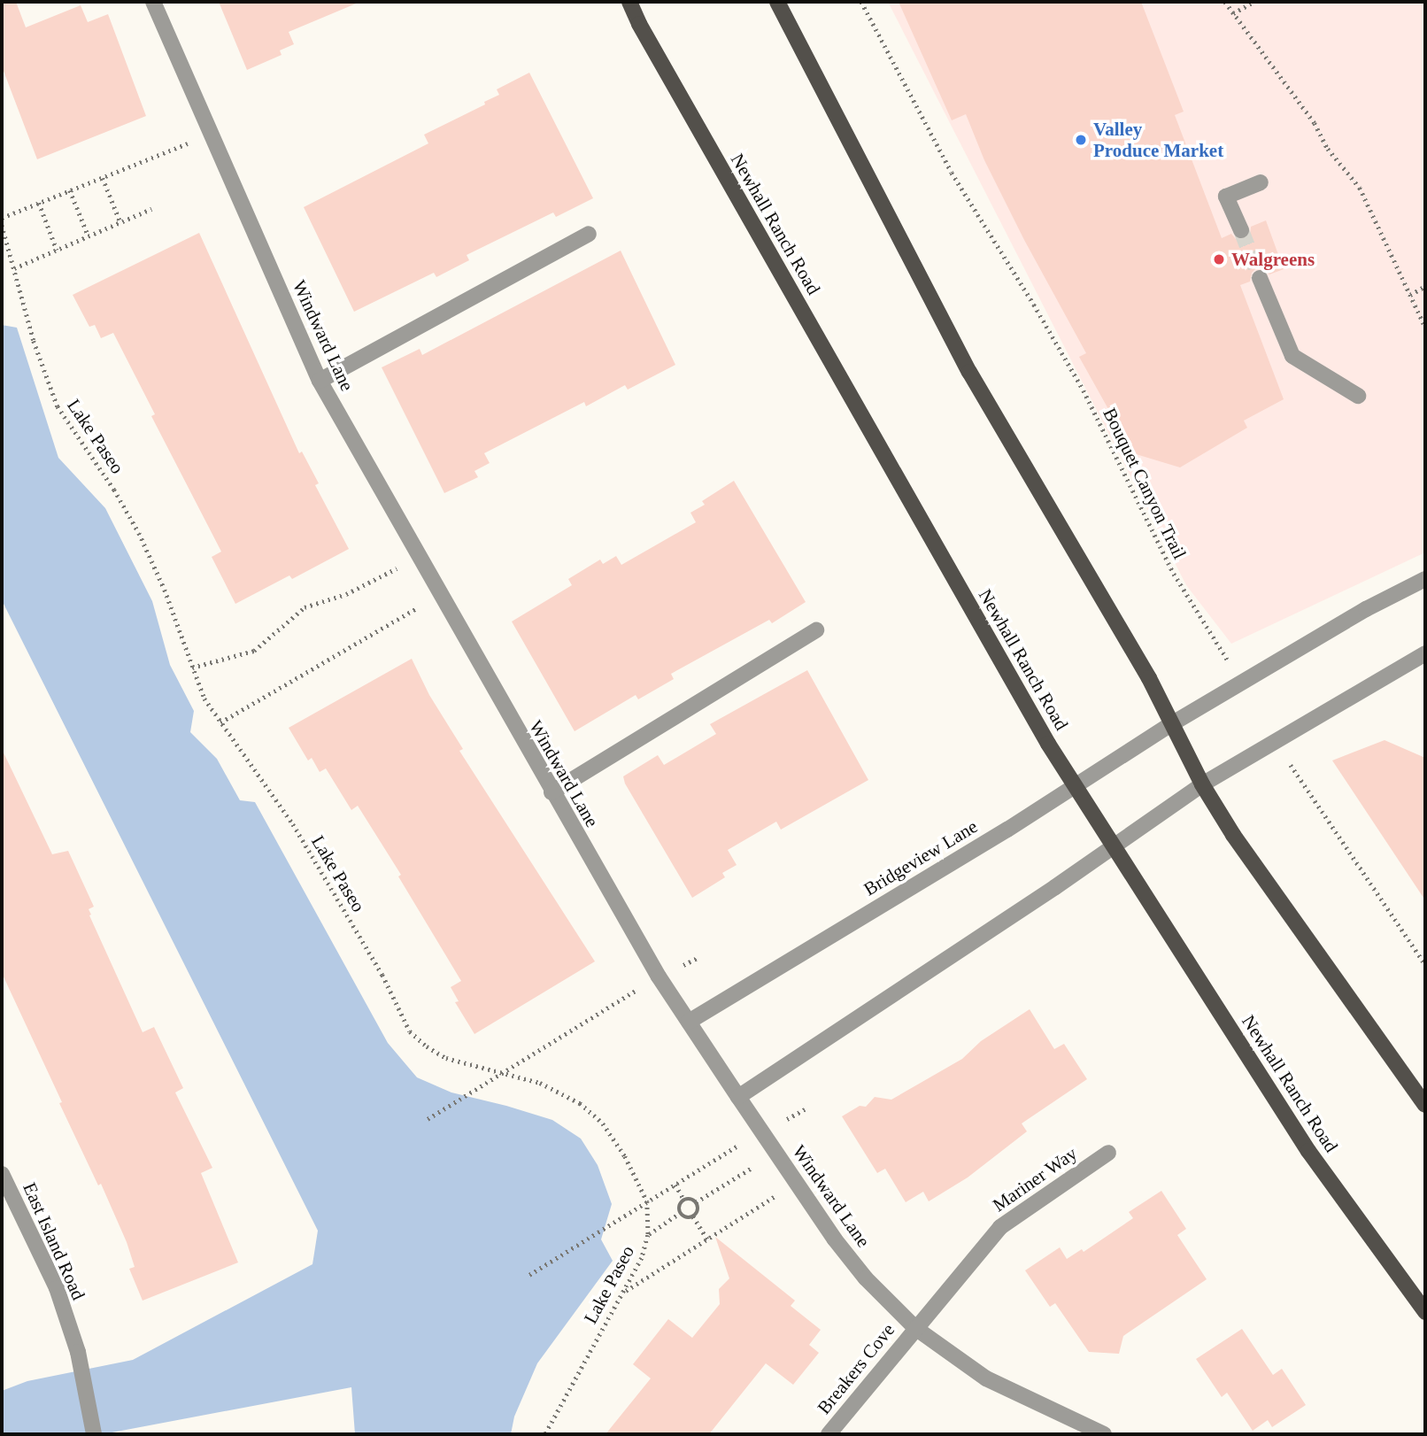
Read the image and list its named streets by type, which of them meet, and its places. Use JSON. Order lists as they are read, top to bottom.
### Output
{
  "streets": {
    "main road": ["Newhall Ranch Road"],
    "street": [
      "Windward Lane",
      "Bridgeview Lane",
      "Mariner Way",
      "East Island Road",
      "Breakers Cove"
    ],
    "path": ["Lake Paseo", "Bouquet Canyon Trail"]
  },
  "crossings": [
    ["Newhall Ranch Road", "Bridgeview Lane"],
    ["Windward Lane", "Bridgeview Lane"],
    ["Windward Lane", "Mariner Way"],
    ["Windward Lane", "Breakers Cove"],
    ["Bouquet Canyon Trail", "Bridgeview Lane"],
    ["Mariner Way", "Breakers Cove"]
  ],
  "places": ["Valley Produce Market", "Walgreens"]
}
